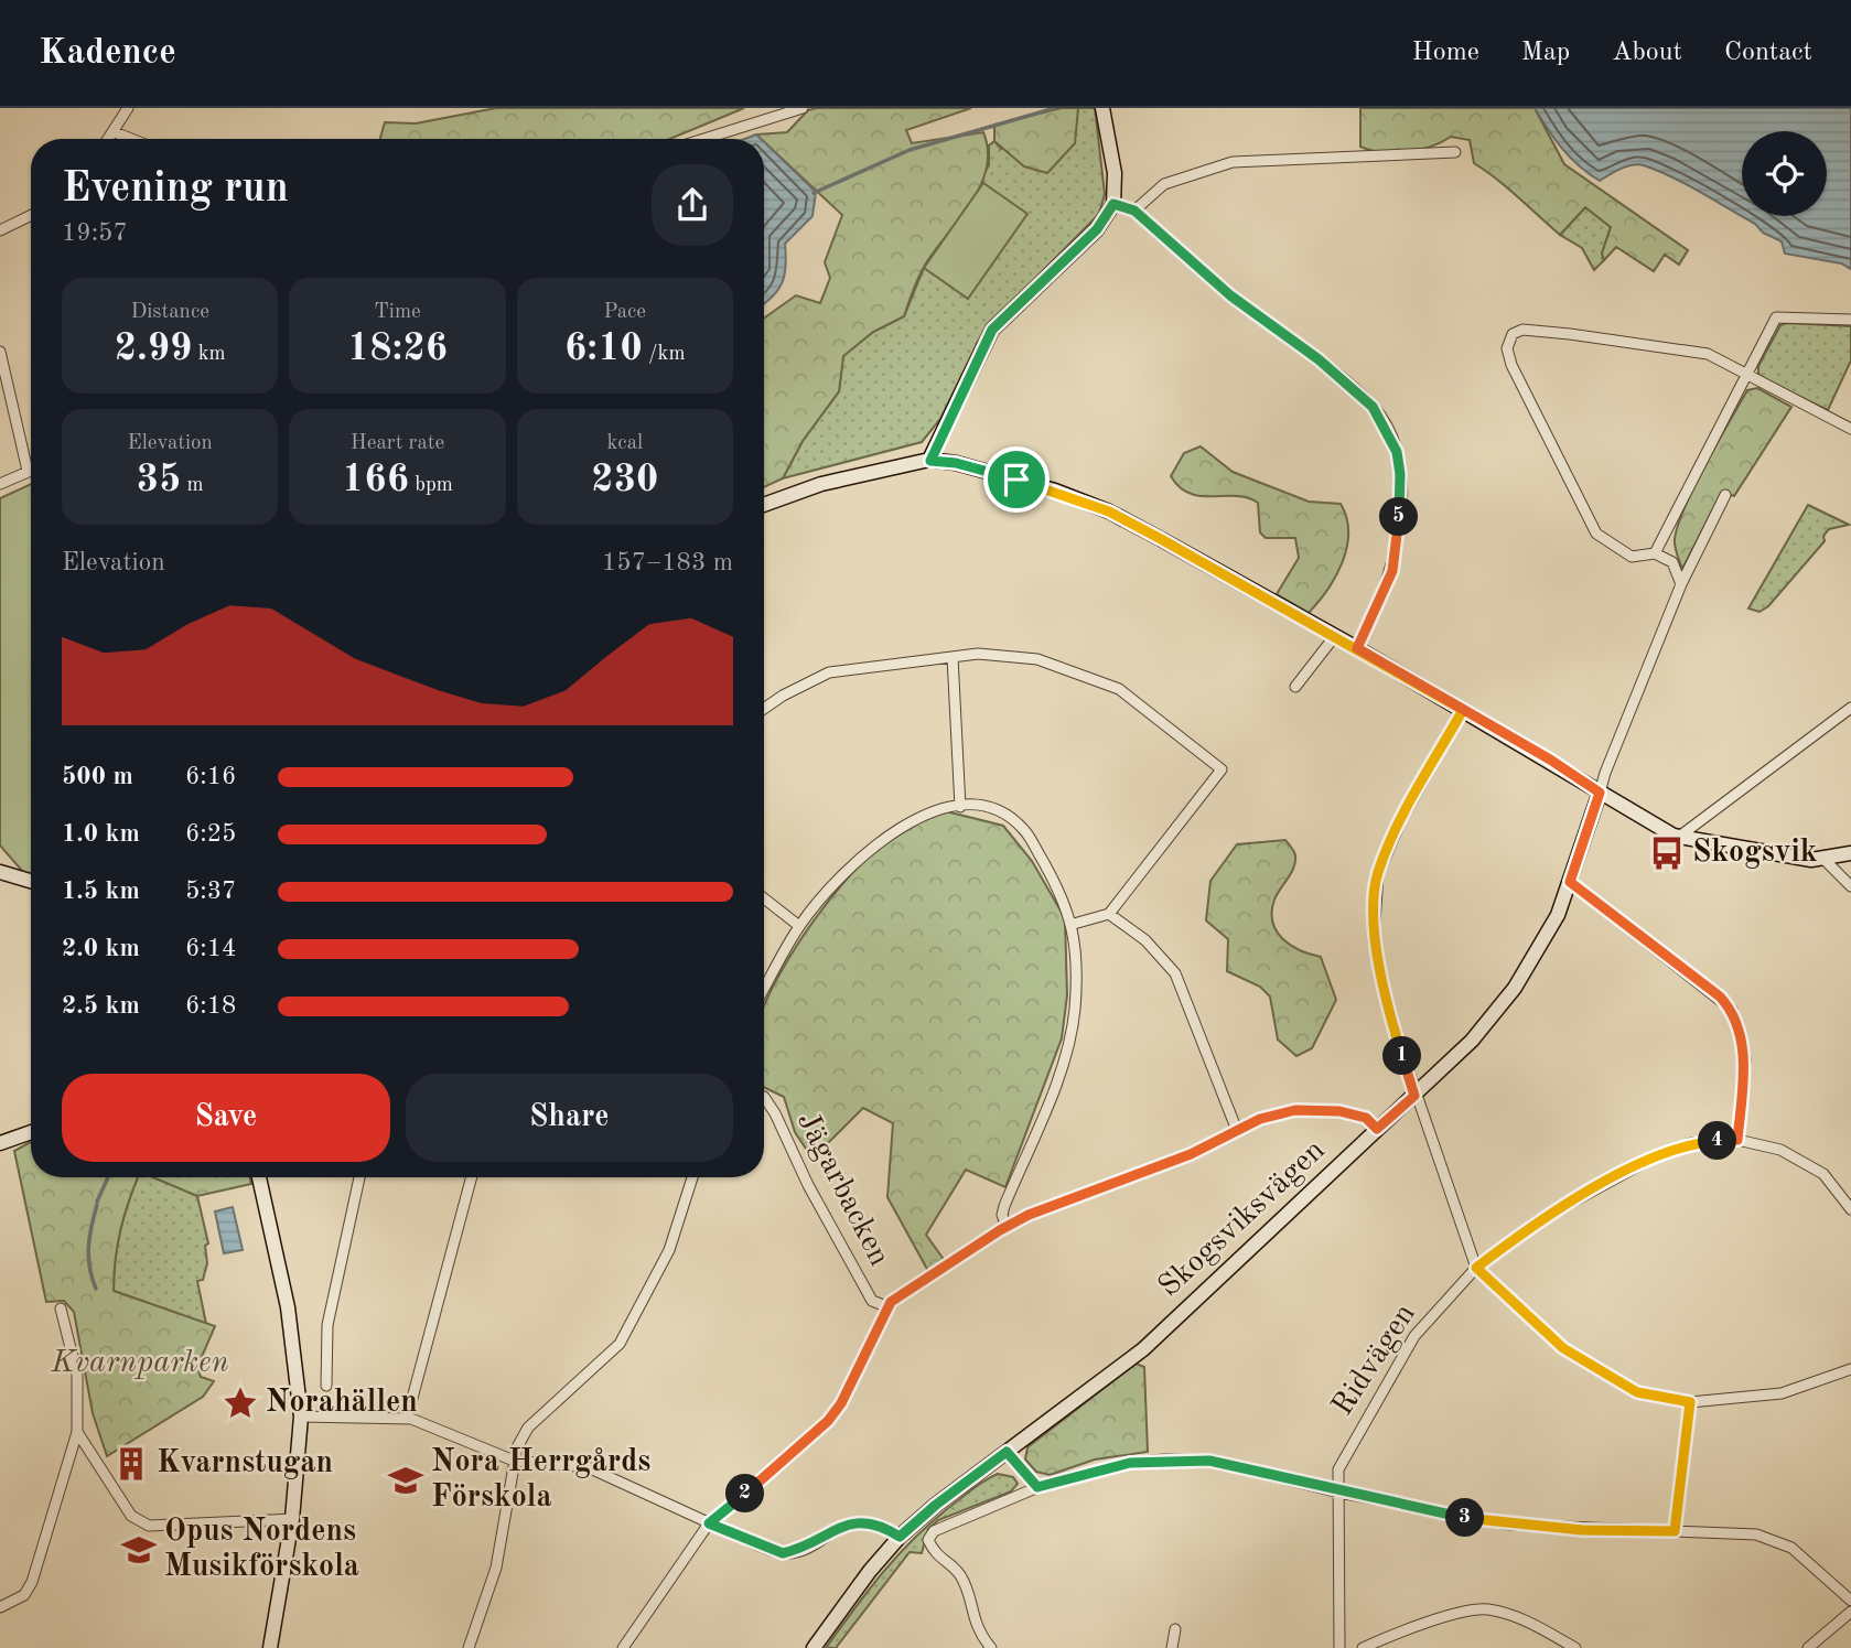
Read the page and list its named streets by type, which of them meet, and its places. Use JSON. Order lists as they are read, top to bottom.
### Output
{
  "streets": {
    "street": ["Jägarbacken", "Skogsviksvägen", "Ridvägen"]
  },
  "parks": ["Kvarnparken"],
  "places": {
    "bus stop": ["Skogsvik"],
    "place": ["Norahällen"],
    "building": ["Kvarnstugan"],
    "school or university": ["Nora Herrgårds Förskola", "Opus Nordens Musikförskola"]
  },
  "page": {
    "header": "Kadence",
    "nav": [
      "Home",
      "Map",
      "About",
      "Contact"
    ],
    "heading": ["Evening run", "19:57"],
    "stats": [
      ["Distance", "2.99 km"],
      ["Time", "18:26"],
      ["Pace", "6:10 /km"],
      ["Elevation", "35 m"],
      ["Heart rate", "166 bpm"],
      ["kcal", "230"]
    ],
    "pins": [
      "5",
      "1",
      "4",
      "2",
      "3"
    ],
    "chart": ["Elevation", "157–183 m"],
    "list": [
      {
        "name": "500 m",
        "note": "6:16"
      },
      {
        "name": "1.0 km",
        "note": "6:25"
      },
      {
        "name": "1.5 km",
        "note": "5:37"
      },
      {
        "name": "2.0 km",
        "note": "6:14"
      },
      {
        "name": "2.5 km",
        "note": "6:18"
      }
    ],
    "buttons": ["Save", "Share"]
  }
}
